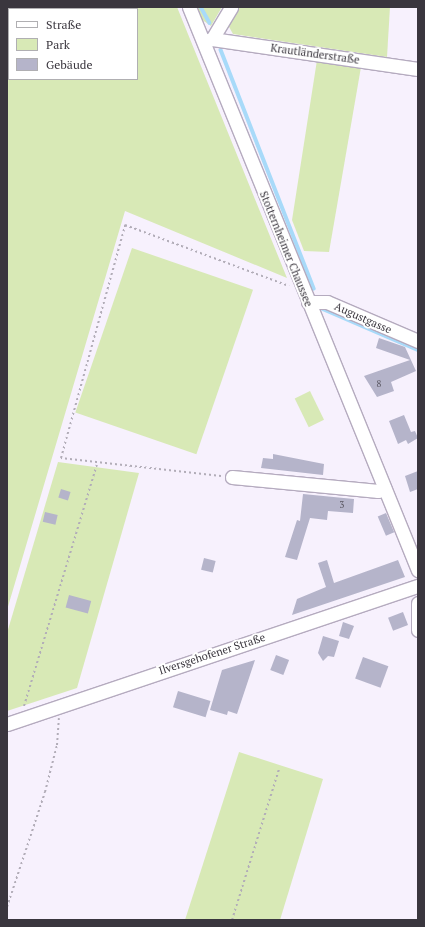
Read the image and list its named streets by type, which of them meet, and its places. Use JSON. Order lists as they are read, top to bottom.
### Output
{
  "streets": {
    "street": [
      "Krautländerstraße",
      "Stotternheimer Chaussee",
      "Augustgasse",
      "Ilversgehofener Straße"
    ]
  },
  "crossings": [
    ["Krautländerstraße", "Stotternheimer Chaussee"],
    ["Stotternheimer Chaussee", "Augustgasse"]
  ],
  "house_numbers": ["8", "3"],
  "legend": ["Straße", "Park", "Gebäude"]
}
